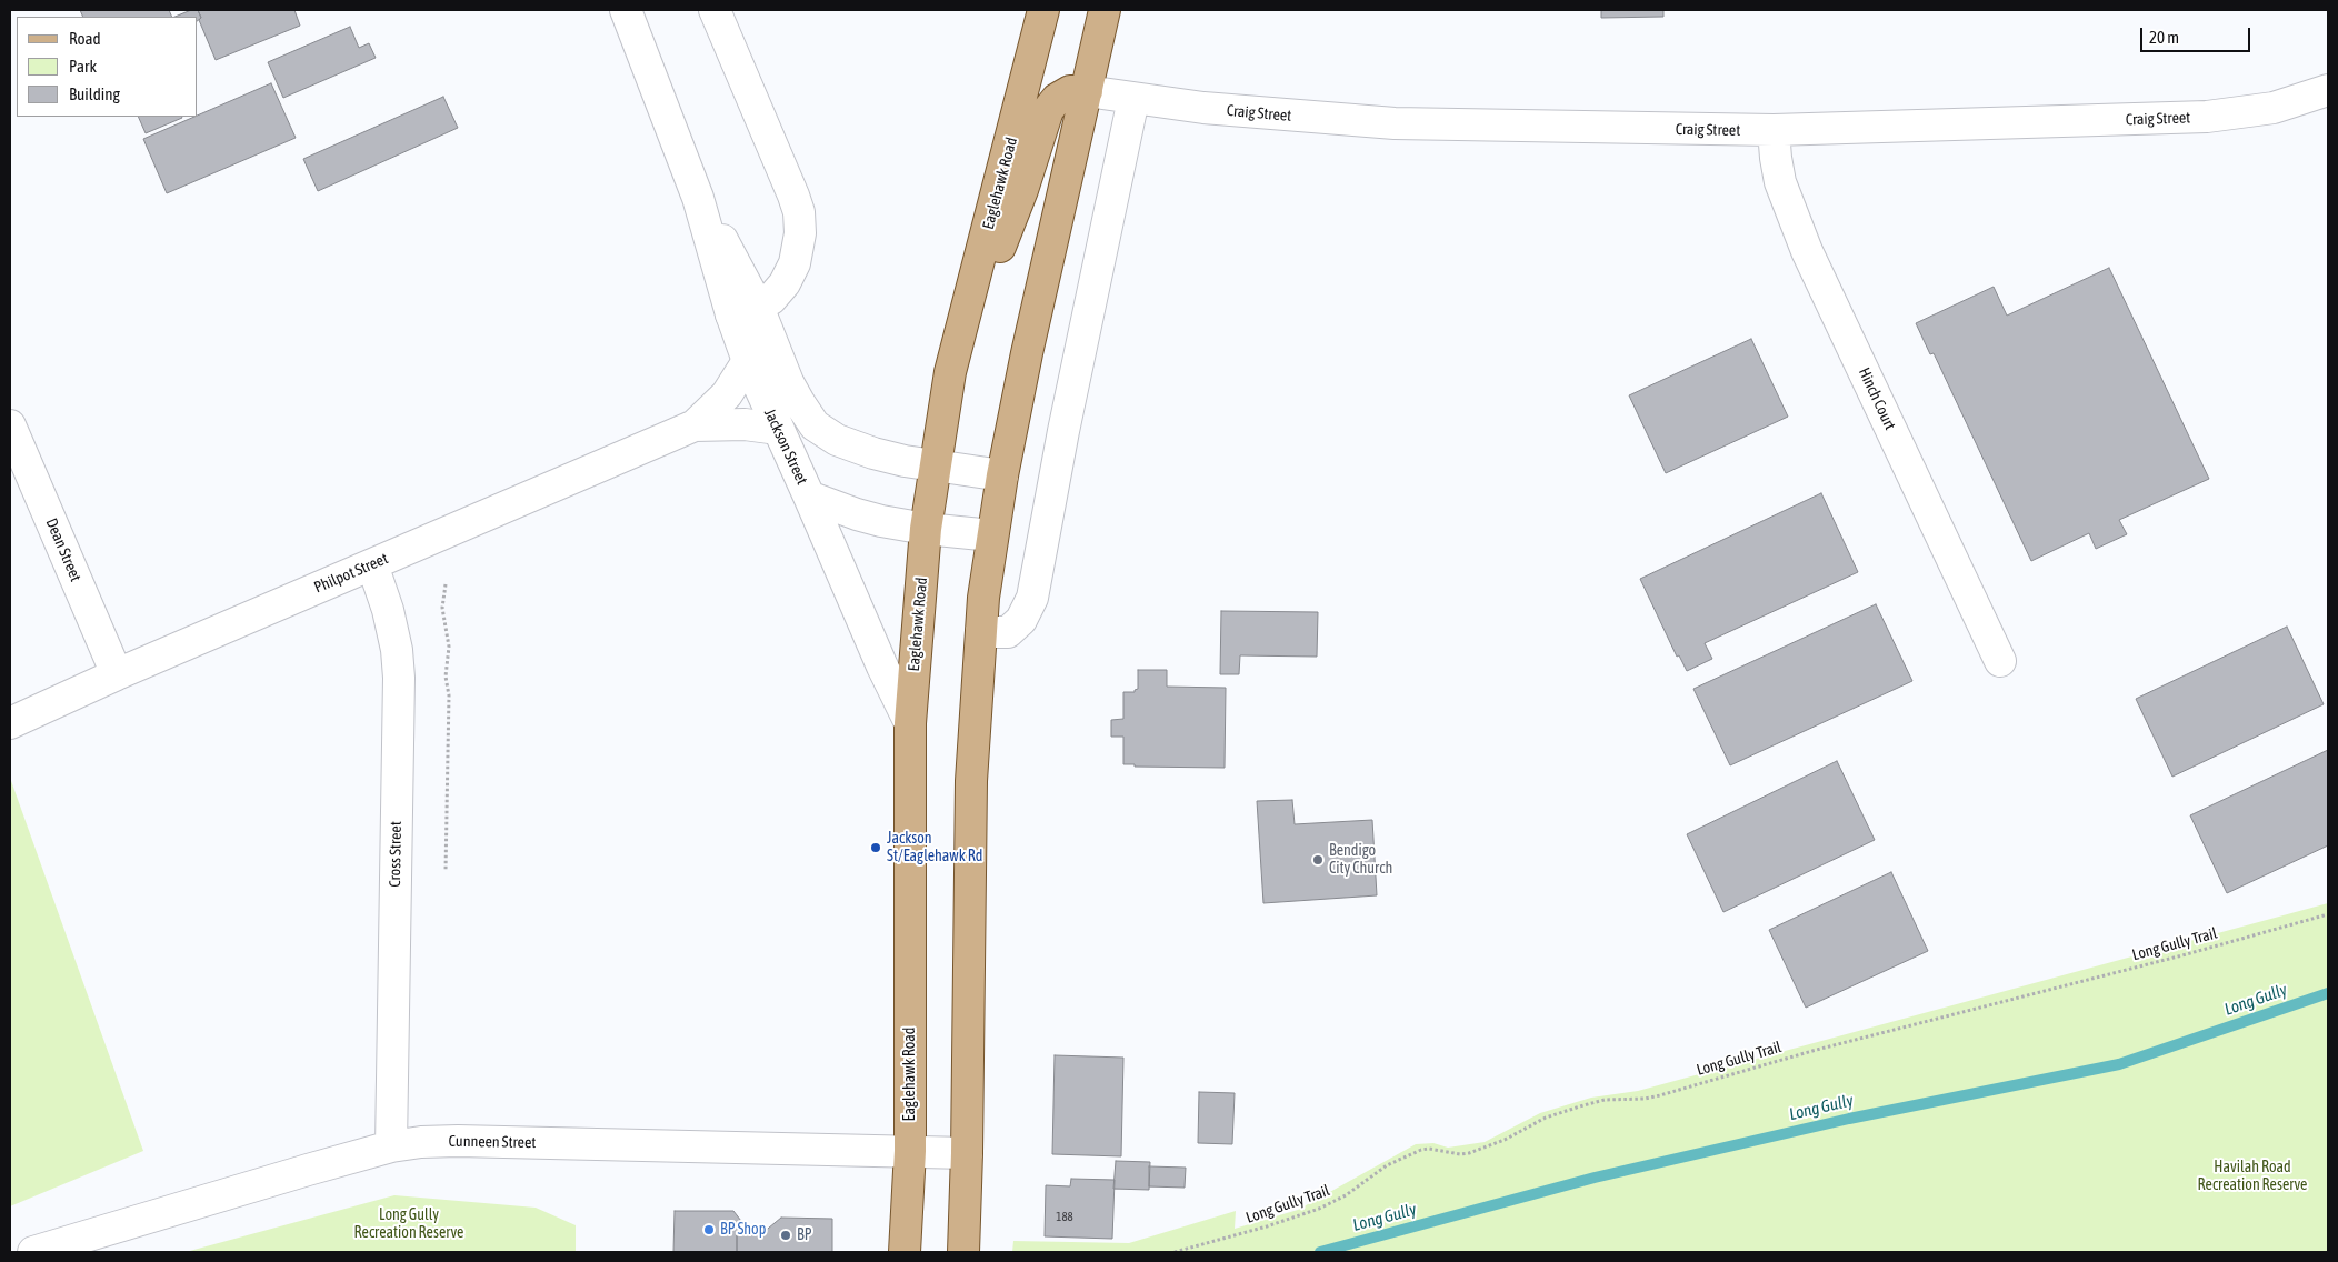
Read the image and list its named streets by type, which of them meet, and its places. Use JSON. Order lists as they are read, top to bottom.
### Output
{
  "streets": {
    "main road": ["Eaglehawk Road"],
    "street": [
      "Craig Street",
      "Hinch Court",
      "Jackson Street",
      "Dean Street",
      "Philpot Street",
      "Cross Street",
      "Cunneen Street"
    ],
    "path": ["Long Gully Trail"]
  },
  "crossings": [
    ["Craig Street", "Hinch Court"],
    ["Eaglehawk Road", "Jackson Street"],
    ["Eaglehawk Road", "Cunneen Street"],
    ["Jackson Street", "Philpot Street"],
    ["Dean Street", "Philpot Street"],
    ["Philpot Street", "Cross Street"],
    ["Cross Street", "Cunneen Street"]
  ],
  "water": ["Long Gully"],
  "parks": ["Havilah Road Recreation Reserve", "Long Gully Recreation Reserve"],
  "places": [
    "Jackson St/Eaglehawk Rd",
    "Bendigo City Church",
    "BP Shop",
    "BP"
  ],
  "house_numbers": ["188"],
  "legend": ["Road", "Park", "Building"],
  "scale_bar": "20 m"
}
